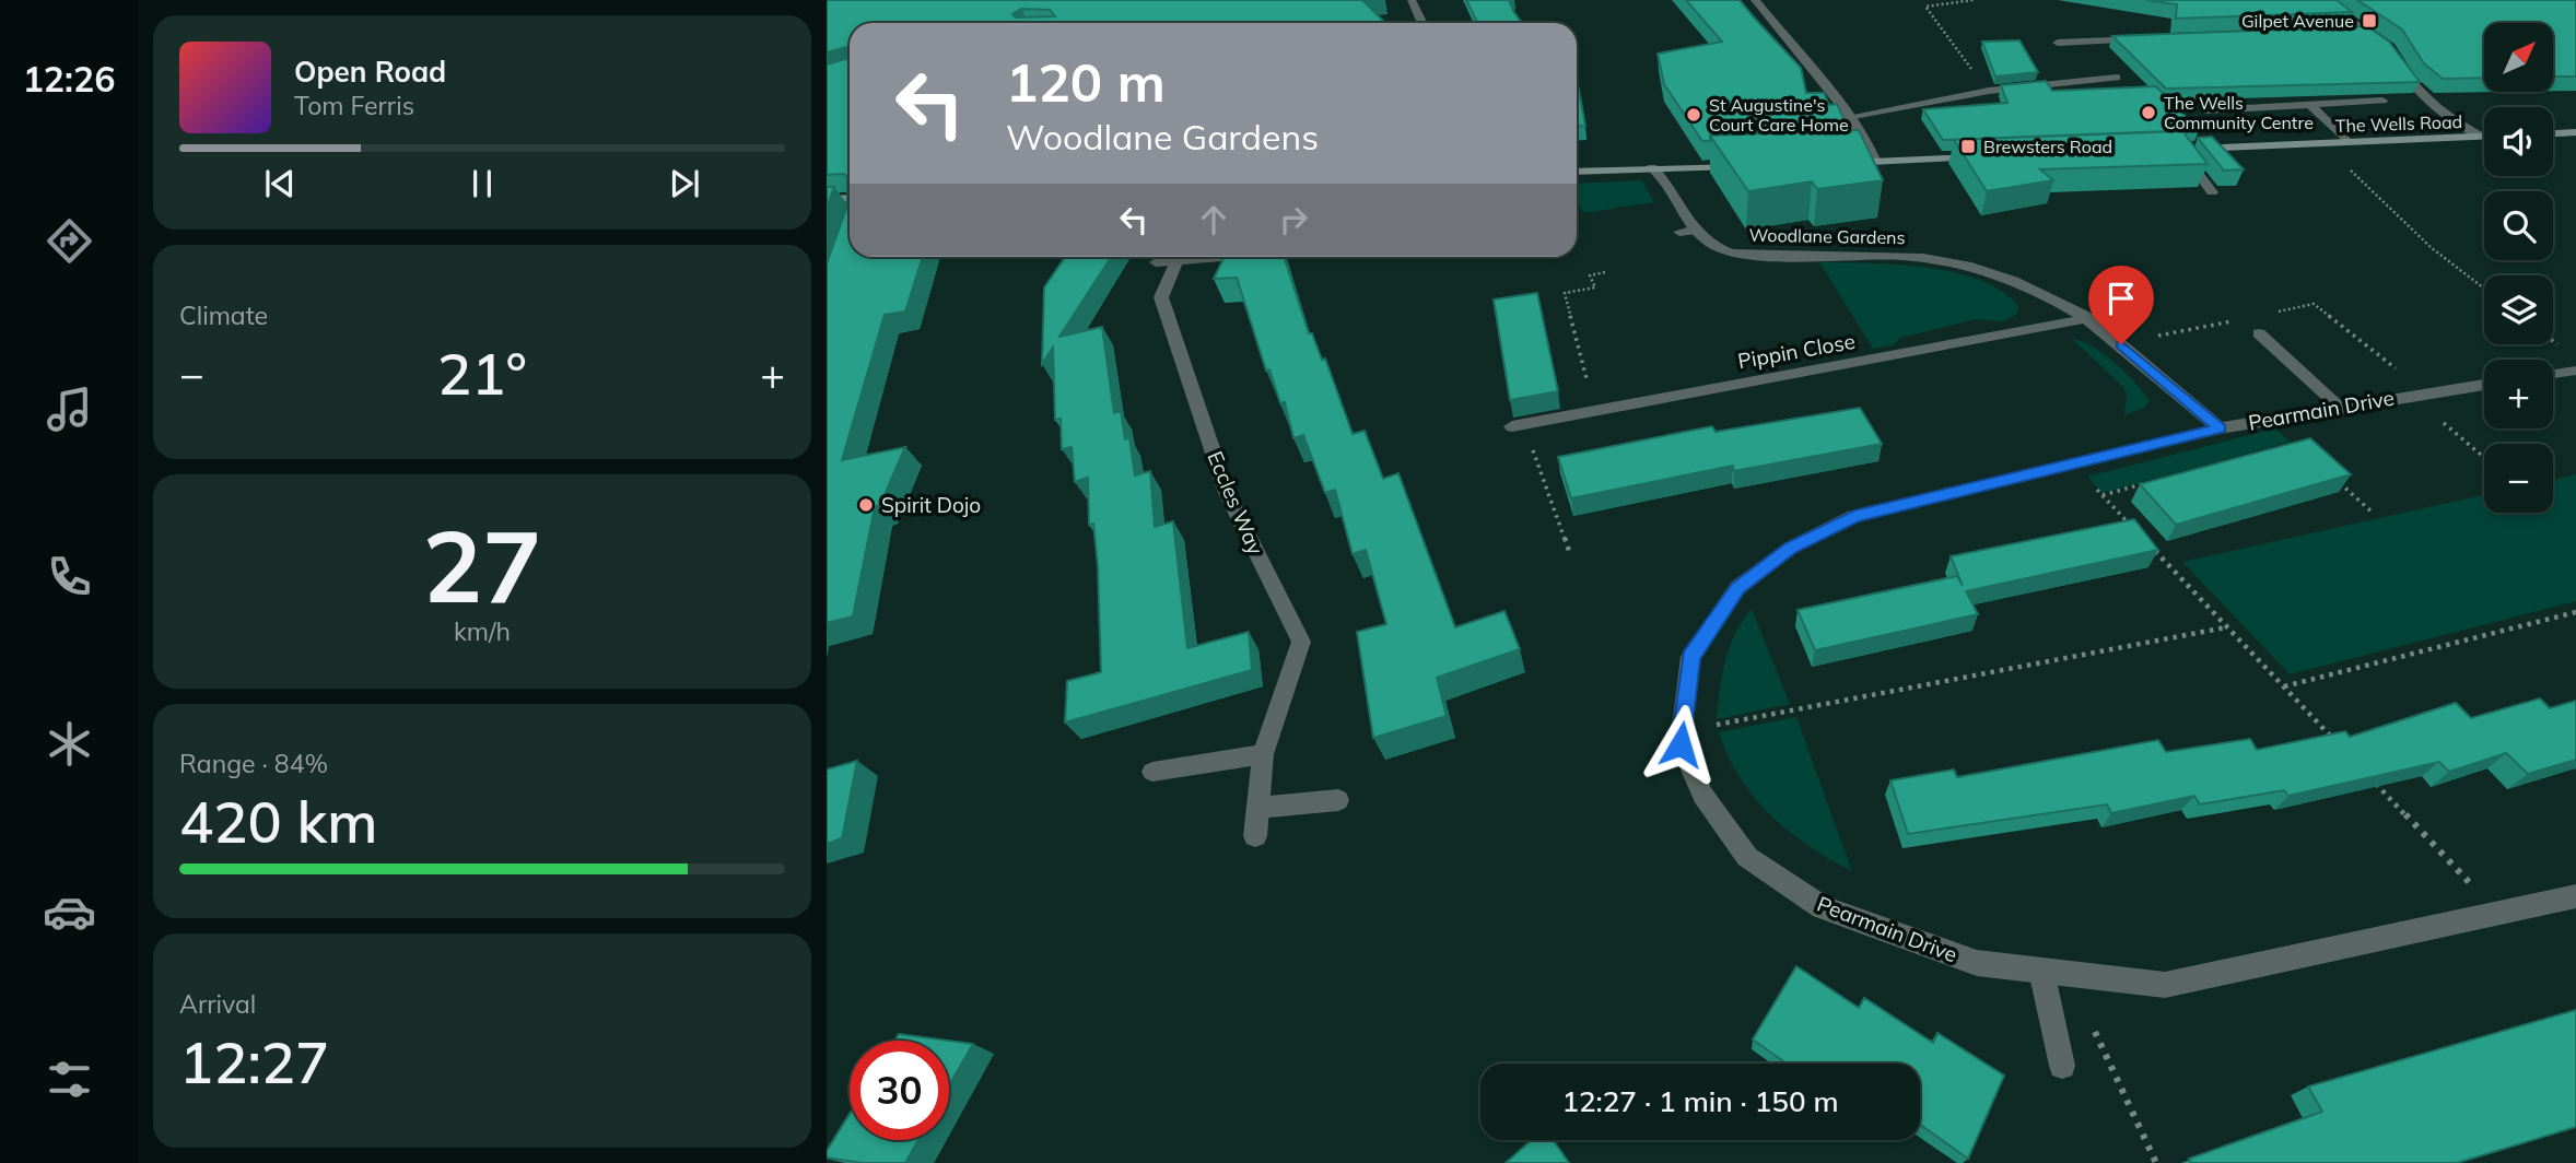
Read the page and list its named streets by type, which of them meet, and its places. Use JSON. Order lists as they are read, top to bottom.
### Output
{
  "streets": {
    "street": [
      "The Wells Road",
      "Woodlane Gardens",
      "Pippin Close",
      "Pearmain Drive",
      "Eccles Way"
    ]
  },
  "crossings": [
    ["Woodlane Gardens", "Pippin Close"],
    ["Woodlane Gardens", "Pearmain Drive"]
  ],
  "places": {
    "transit": ["Gilpet Avenue", "Brewsters Road"],
    "other": ["The Wells Community Centre", "St Augustine's Court Care Home", "Spirit Dojo"]
  },
  "north": "top right",
  "page": {
    "tabs": "12:26",
    "map_buttons": ["+", "−"],
    "turn": ["120 m", "Woodlane Gardens"],
    "song": ["Open Road", "Tom Ferris"],
    "tile": [
      "Climate",
      ["27", "km/h"],
      ["Range · 84%", "420 km"],
      ["Arrival", "12:27"]
    ],
    "heat": ["−", "21°", "+"],
    "limit": "30",
    "trip": "12:27 · 1 min · 150 m"
  }
}
